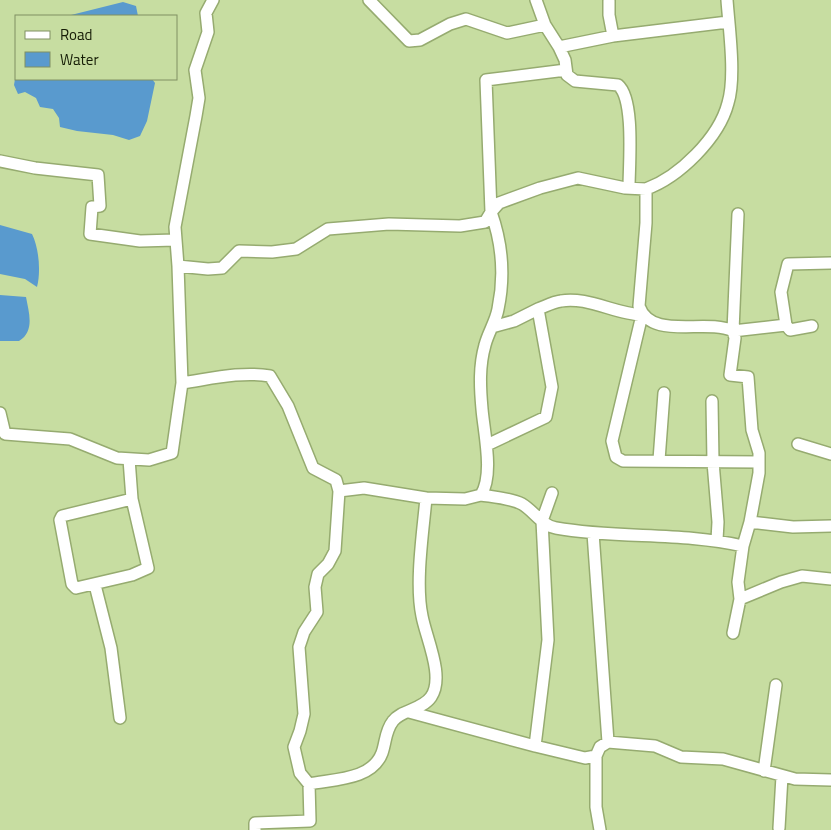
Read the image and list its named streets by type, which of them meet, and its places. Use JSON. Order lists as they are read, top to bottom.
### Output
{
  "legend": ["Road", "Water"]
}
